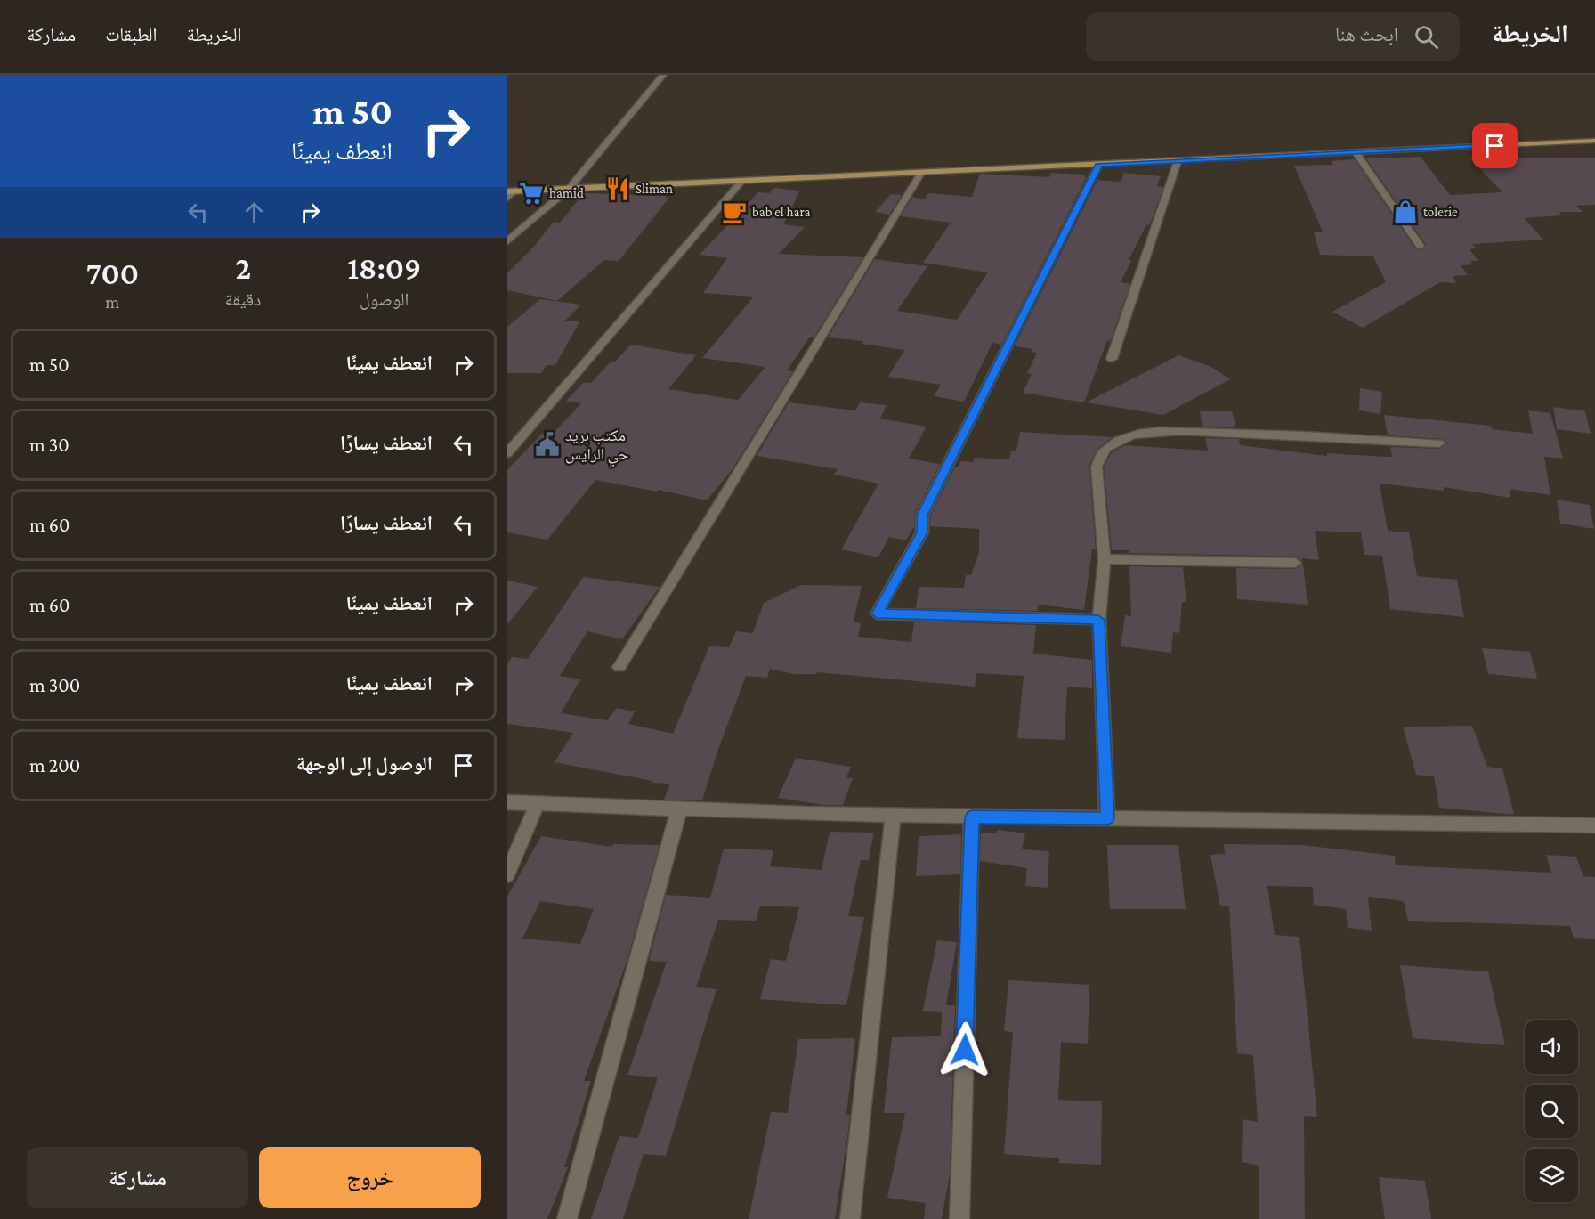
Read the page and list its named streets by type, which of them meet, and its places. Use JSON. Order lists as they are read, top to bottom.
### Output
{
  "places": {
    "restaurant": ["Sliman"],
    "supermarket": ["hamid"],
    "cafe": ["bab el hara"],
    "shop": ["tolerie"],
    "public building": ["مكتب بريد حي الرايس"]
  },
  "page": {
    "header": "الخريطة",
    "search": "ابحث هنا",
    "nav": ["الخريطة", "الطبقات", "مشاركة"],
    "turn": ["50 m", "انعطف يمينًا"],
    "eta": [
      "18:09",
      "الوصول",
      "2",
      "دقيقة",
      "700",
      "m"
    ],
    "list": [
      {
        "name": "انعطف يمينًا",
        "value": "50 m"
      },
      {
        "name": "انعطف يسارًا",
        "value": "30 m"
      },
      {
        "name": "انعطف يسارًا",
        "value": "60 m"
      },
      {
        "name": "انعطف يمينًا",
        "value": "60 m"
      },
      {
        "name": "انعطف يمينًا",
        "value": "300 m"
      },
      {
        "name": "الوصول إلى الوجهة",
        "value": "200 m"
      }
    ],
    "buttons": ["خروج", "مشاركة"]
  }
}
